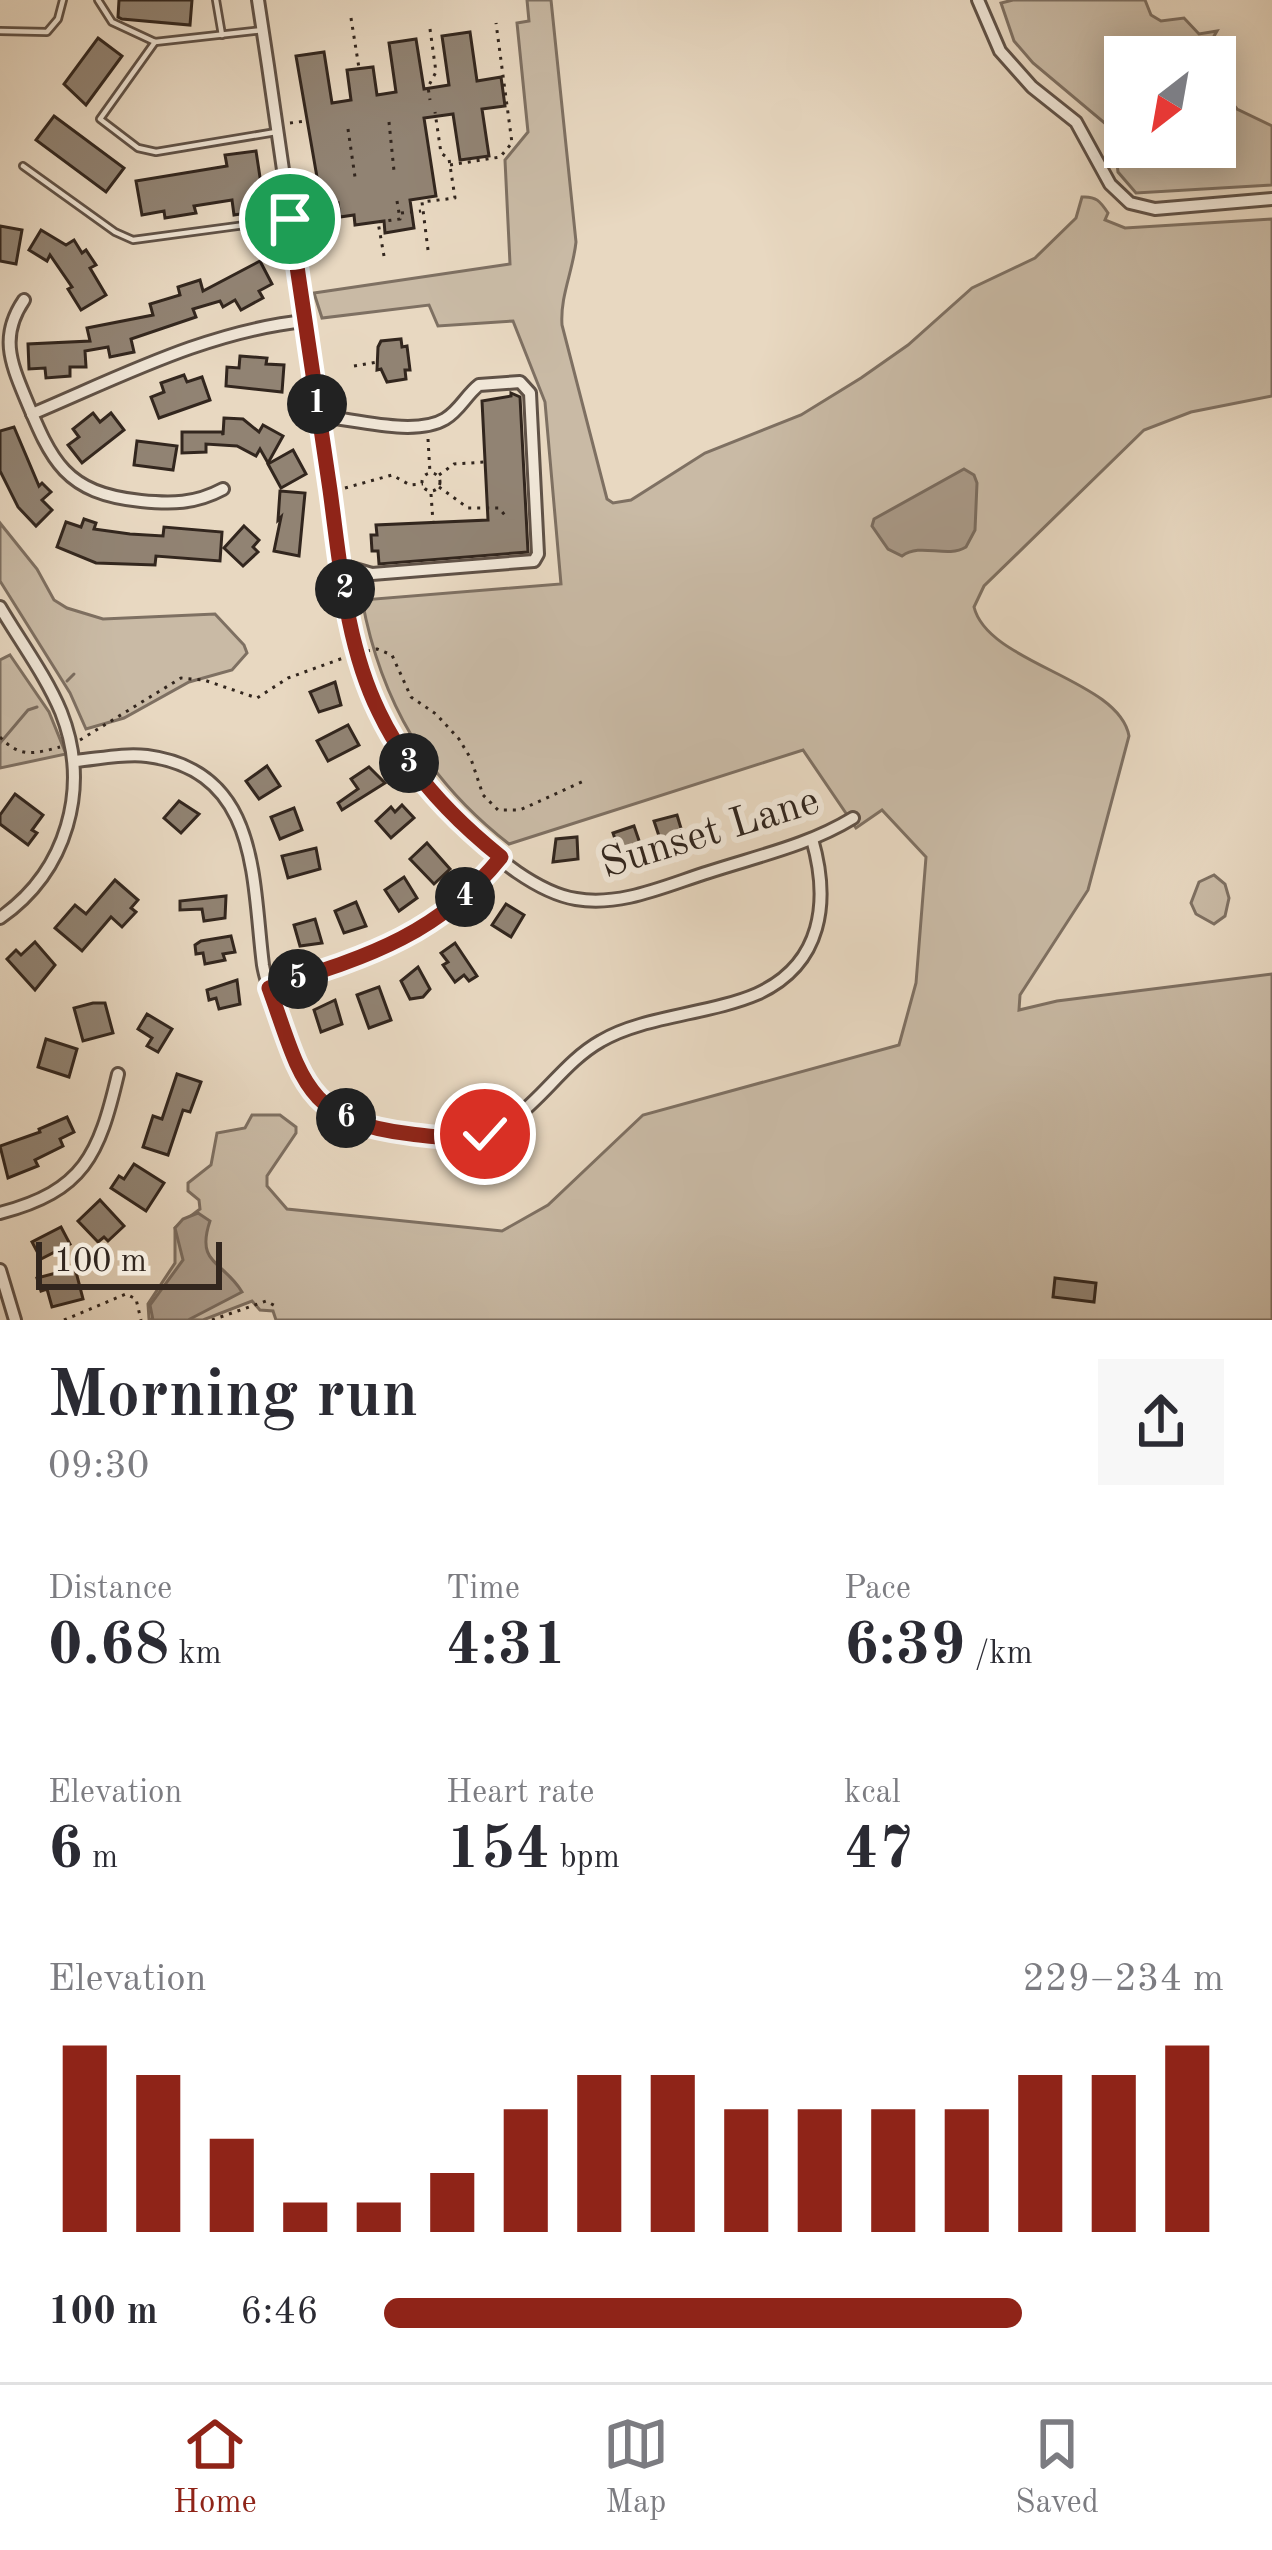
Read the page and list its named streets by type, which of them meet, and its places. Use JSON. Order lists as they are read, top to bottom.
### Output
{
  "streets": {
    "street": ["Sunset Lane"]
  },
  "scale_bar": "100 m",
  "north": "bottom left",
  "page": {
    "pins": [
      "1",
      "2",
      "3",
      "4",
      "5",
      "6"
    ],
    "scale": "100 m",
    "heading": ["Morning run", "09:30"],
    "stats": [
      ["Distance", "0.68 km"],
      ["Time", "4:31"],
      ["Pace", "6:39 /km"],
      ["Elevation", "6 m"],
      ["Heart rate", "154 bpm"],
      ["kcal", "47"]
    ],
    "chart": ["Elevation", "229–234 m"],
    "list": [
      {
        "name": "100 m",
        "note": "6:46"
      }
    ],
    "tabs": ["Home", "Map", "Saved"]
  }
}
